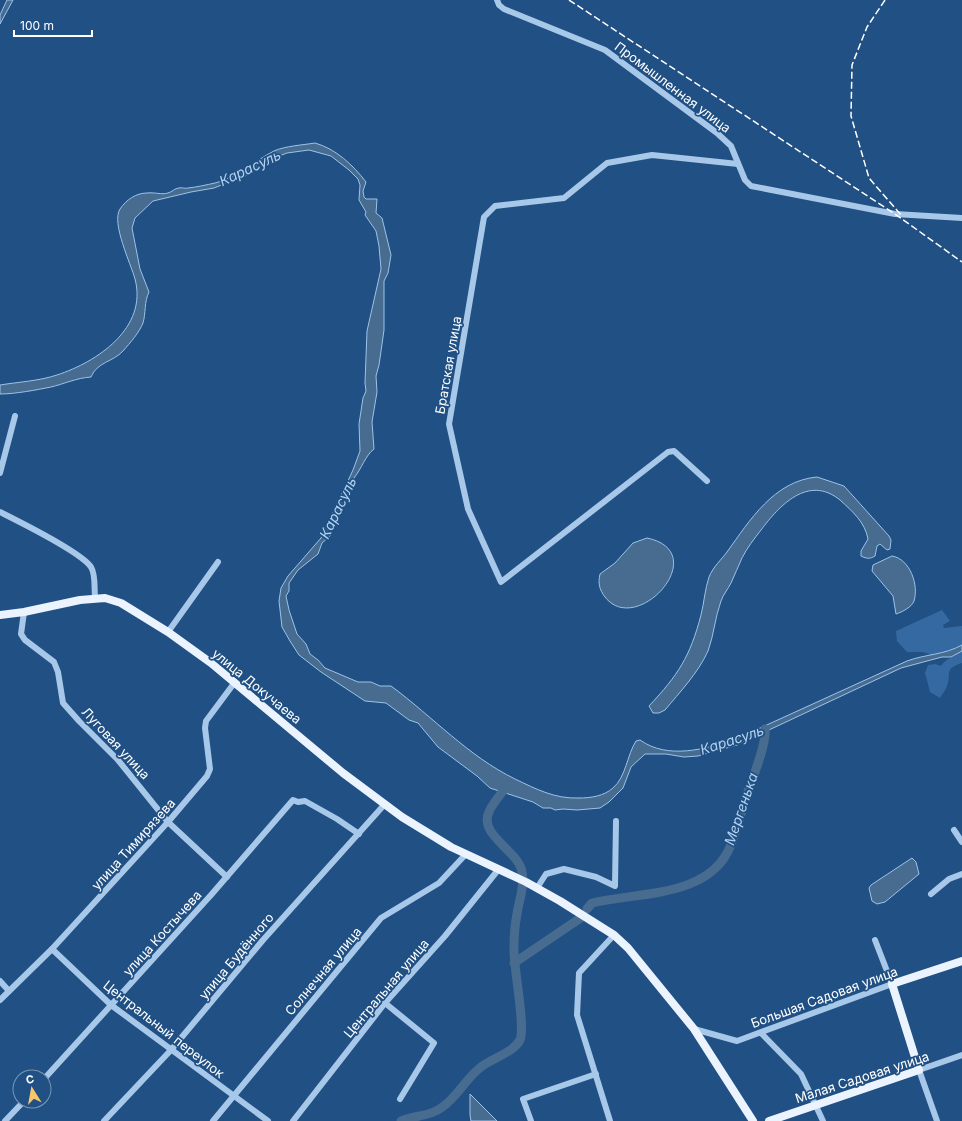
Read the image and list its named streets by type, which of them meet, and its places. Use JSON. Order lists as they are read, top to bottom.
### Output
{
  "streets": {
    "main road": ["улица Докучаева", "Большая Садовая улица", "Малая Садовая улица"],
    "street": [
      "Промышленная улица",
      "Братская улица",
      "Луговая улица",
      "улица Тимирязева",
      "улица Костычева",
      "улица Будённого",
      "Солнечная улица",
      "Центральная улица",
      "Центральный переулок"
    ]
  },
  "crossings": [
    ["Промышленная улица", "Братская улица"],
    ["улица Докучаева", "улица Тимирязева"],
    ["улица Докучаева", "улица Будённого"],
    ["улица Докучаева", "Солнечная улица"],
    ["улица Докучаева", "Центральная улица"],
    ["улица Докучаева", "Большая Садовая улица"],
    ["Луговая улица", "улица Тимирязева"],
    ["Луговая улица", "улица Костычева"],
    ["улица Тимирязева", "Центральный переулок"],
    ["улица Костычева", "улица Будённого"],
    ["улица Костычева", "Центральный переулок"],
    ["улица Будённого", "Центральный переулок"],
    ["Солнечная улица", "Центральный переулок"]
  ],
  "water": ["Карасуль", "Мергенька"],
  "scale_bar": "100 m",
  "north": "top"
}
